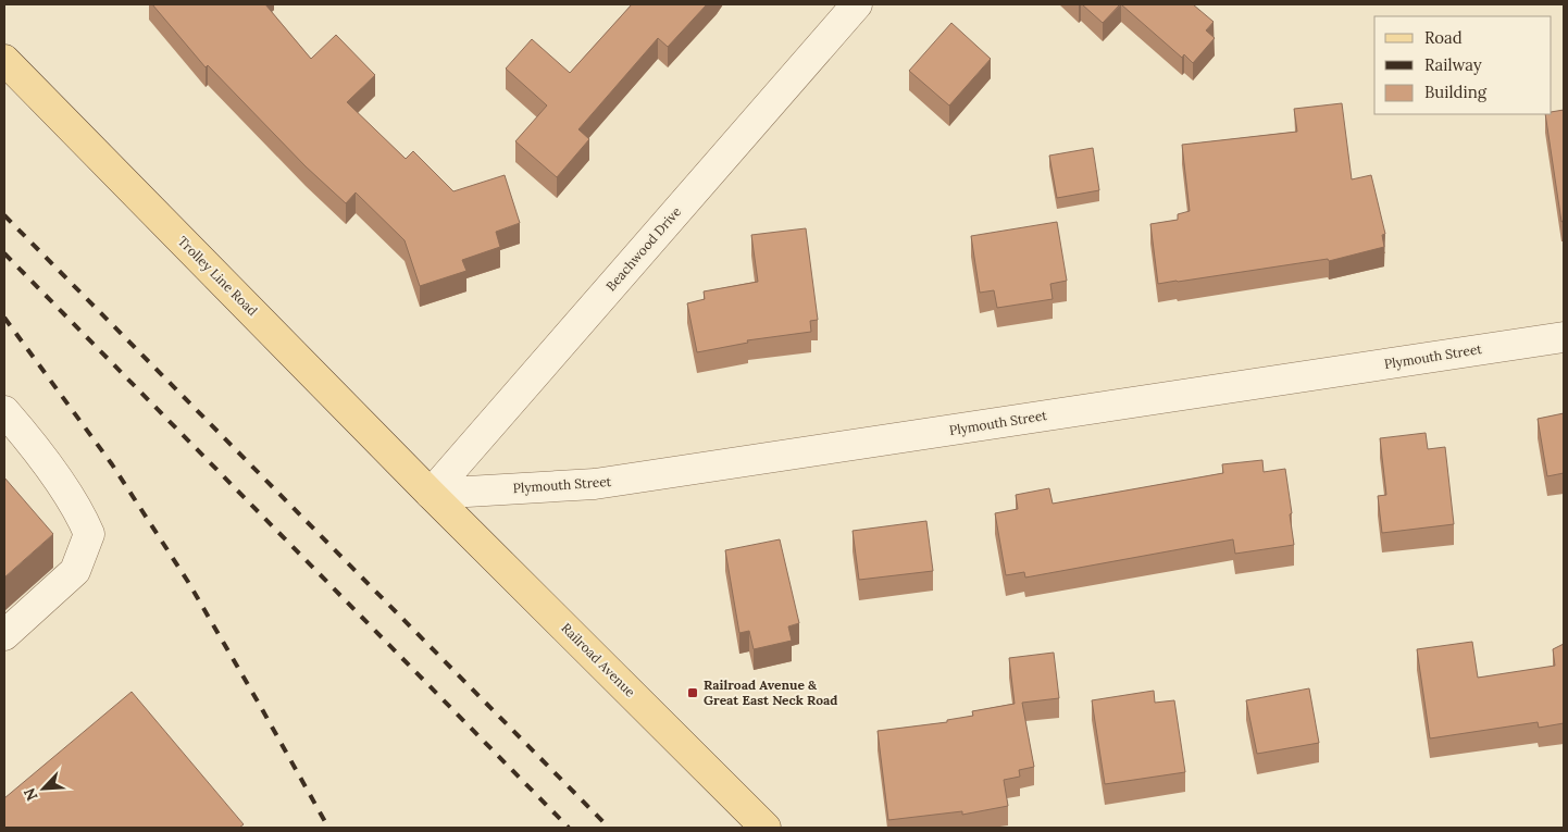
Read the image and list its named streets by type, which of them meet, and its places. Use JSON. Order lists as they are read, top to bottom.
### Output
{
  "streets": {
    "main road": ["Trolley Line Road", "Railroad Avenue"],
    "street": ["Beachwood Drive", "Plymouth Street"]
  },
  "crossings": [
    ["Beachwood Drive", "Trolley Line Road"],
    ["Beachwood Drive", "Plymouth Street"],
    ["Beachwood Drive", "Railroad Avenue"],
    ["Trolley Line Road", "Plymouth Street"],
    ["Trolley Line Road", "Railroad Avenue"],
    ["Plymouth Street", "Railroad Avenue"]
  ],
  "places": {
    "transit": ["Railroad Avenue & Great East Neck Road"]
  },
  "legend": ["Road", "Railway", "Building"],
  "north": "bottom left"
}
